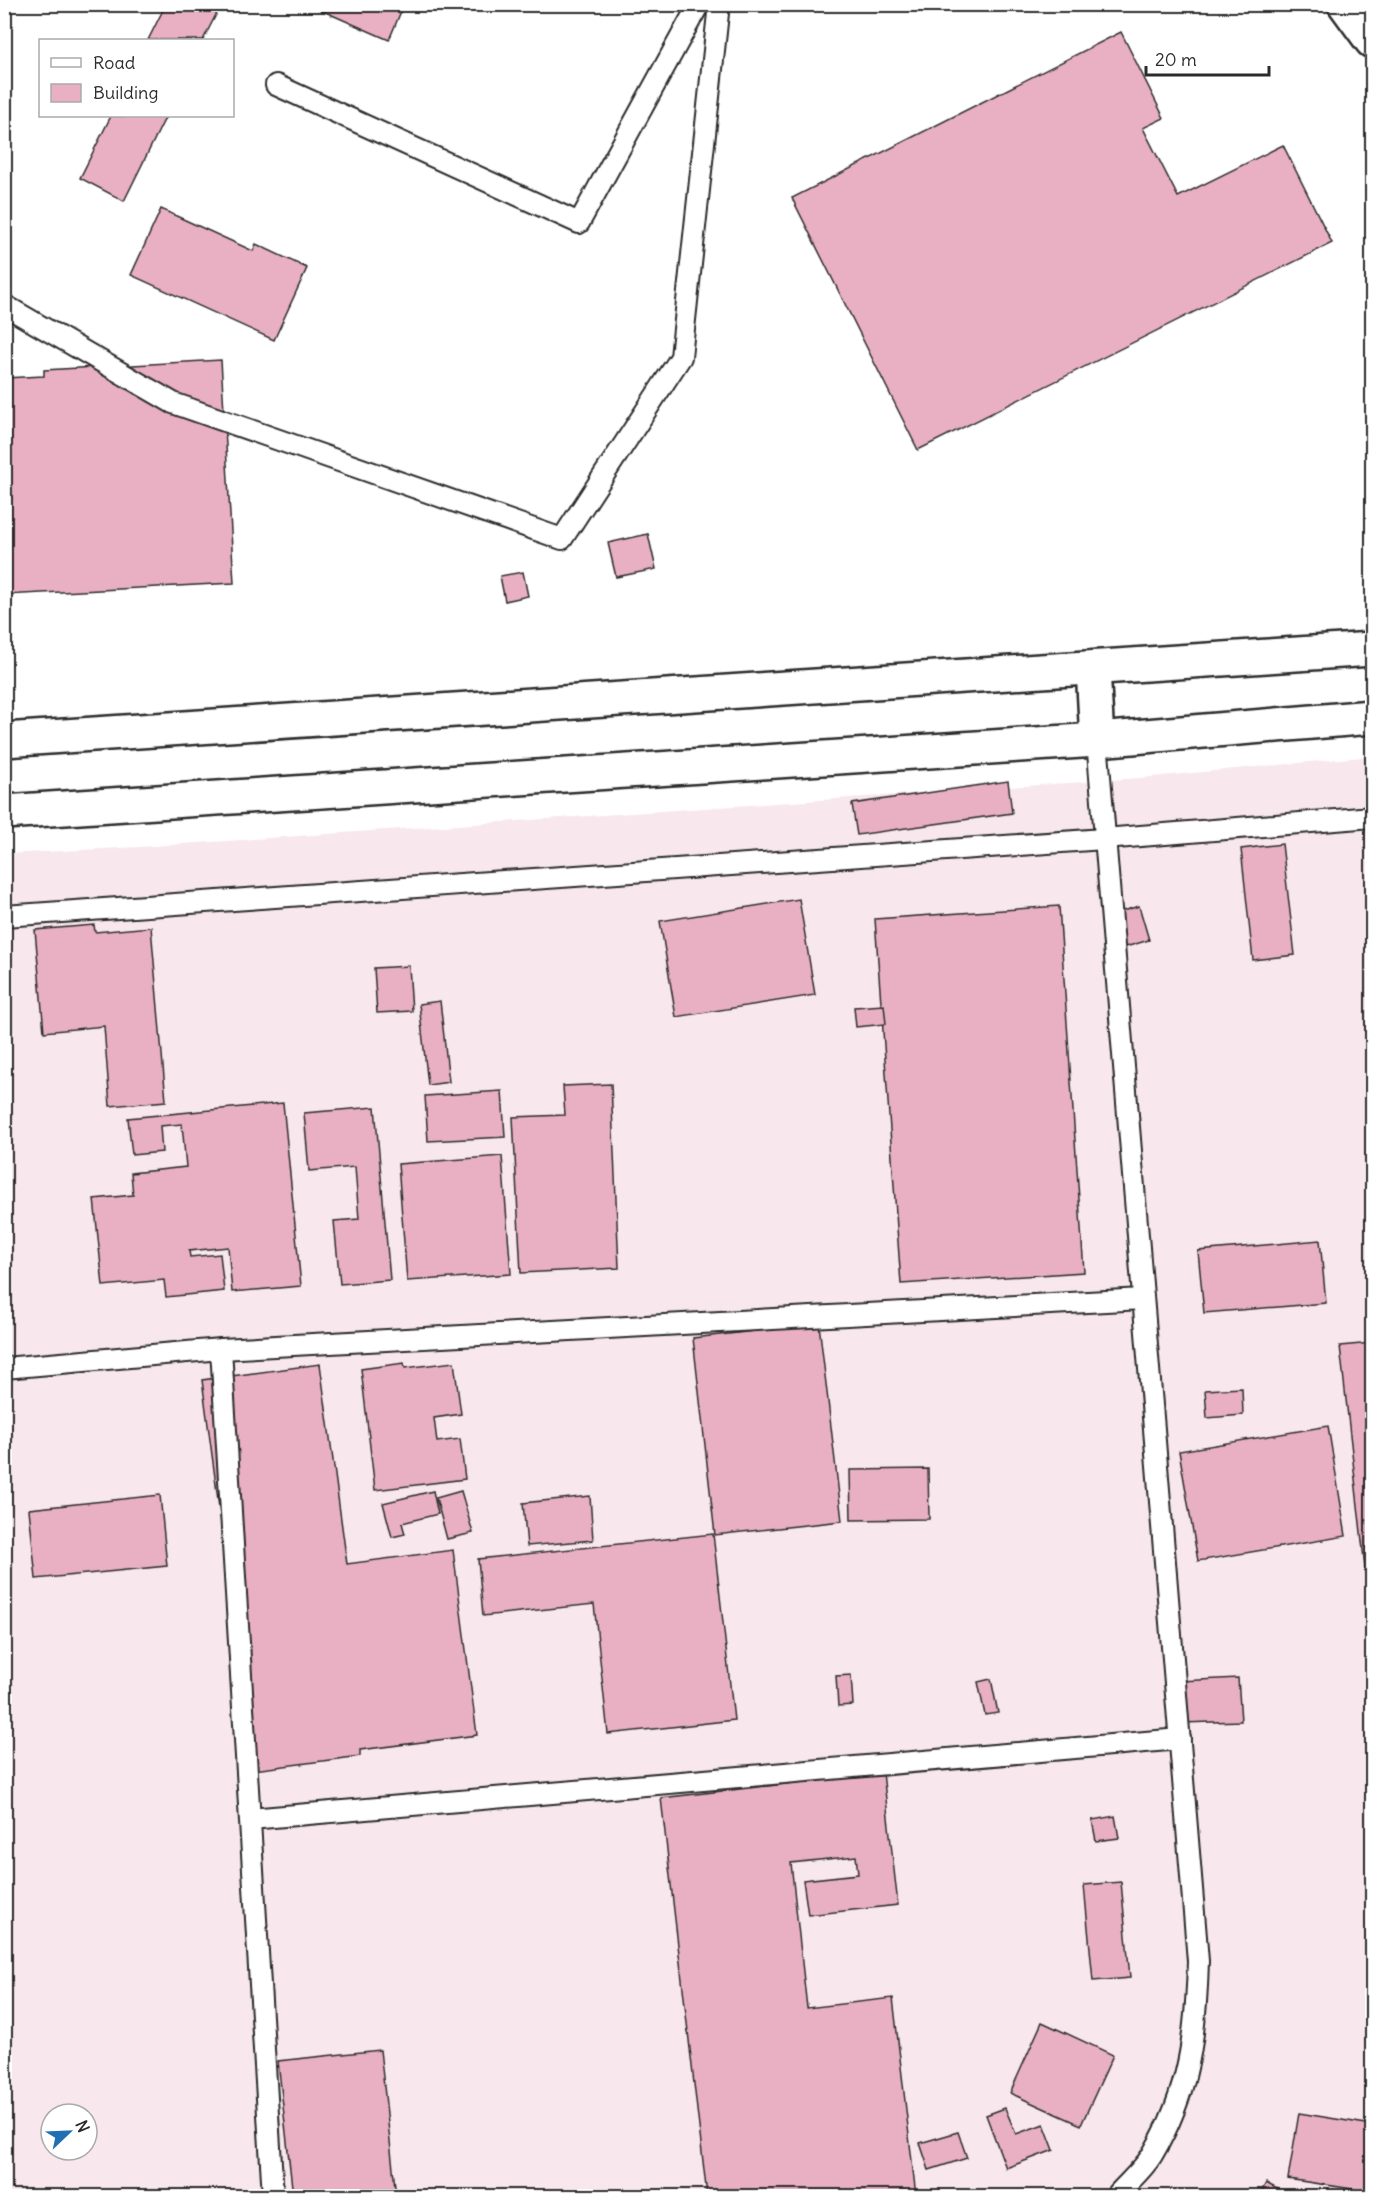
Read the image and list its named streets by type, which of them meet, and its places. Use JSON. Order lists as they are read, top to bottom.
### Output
{
  "legend": ["Road", "Building"],
  "scale_bar": "20 m",
  "north": "top right"
}
